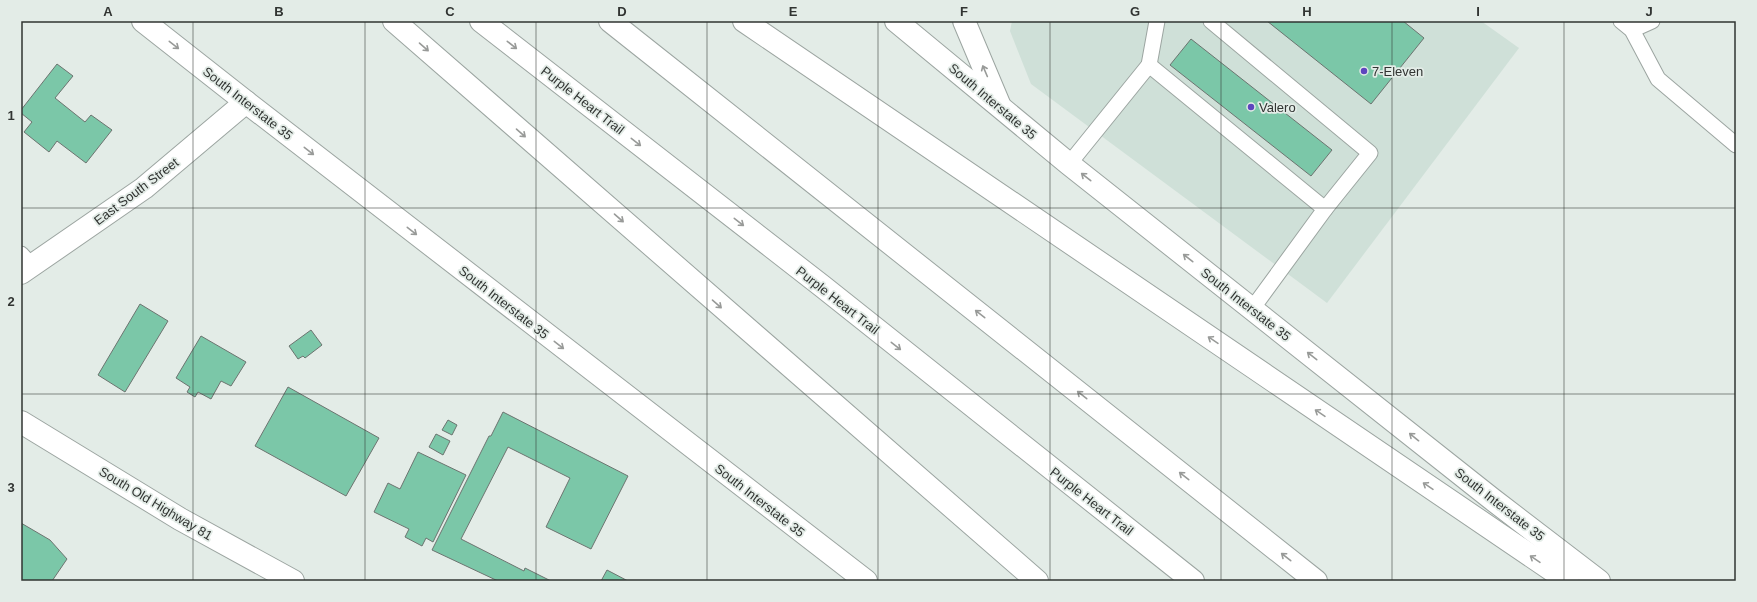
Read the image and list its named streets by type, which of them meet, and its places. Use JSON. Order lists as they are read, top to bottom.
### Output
{
  "streets": {
    "main road": [
      "Purple Heart Trail",
      "South Interstate 35",
      "East South Street",
      "South Old Highway 81"
    ]
  },
  "crossings": [
    ["South Interstate 35", "East South Street"]
  ],
  "places": ["7-Eleven", "Valero"],
  "grid": {
    "columns": [
      "A",
      "B",
      "C",
      "D",
      "E",
      "F",
      "G",
      "H",
      "I",
      "J"
    ],
    "rows": ["1", "2", "3"]
  }
}
